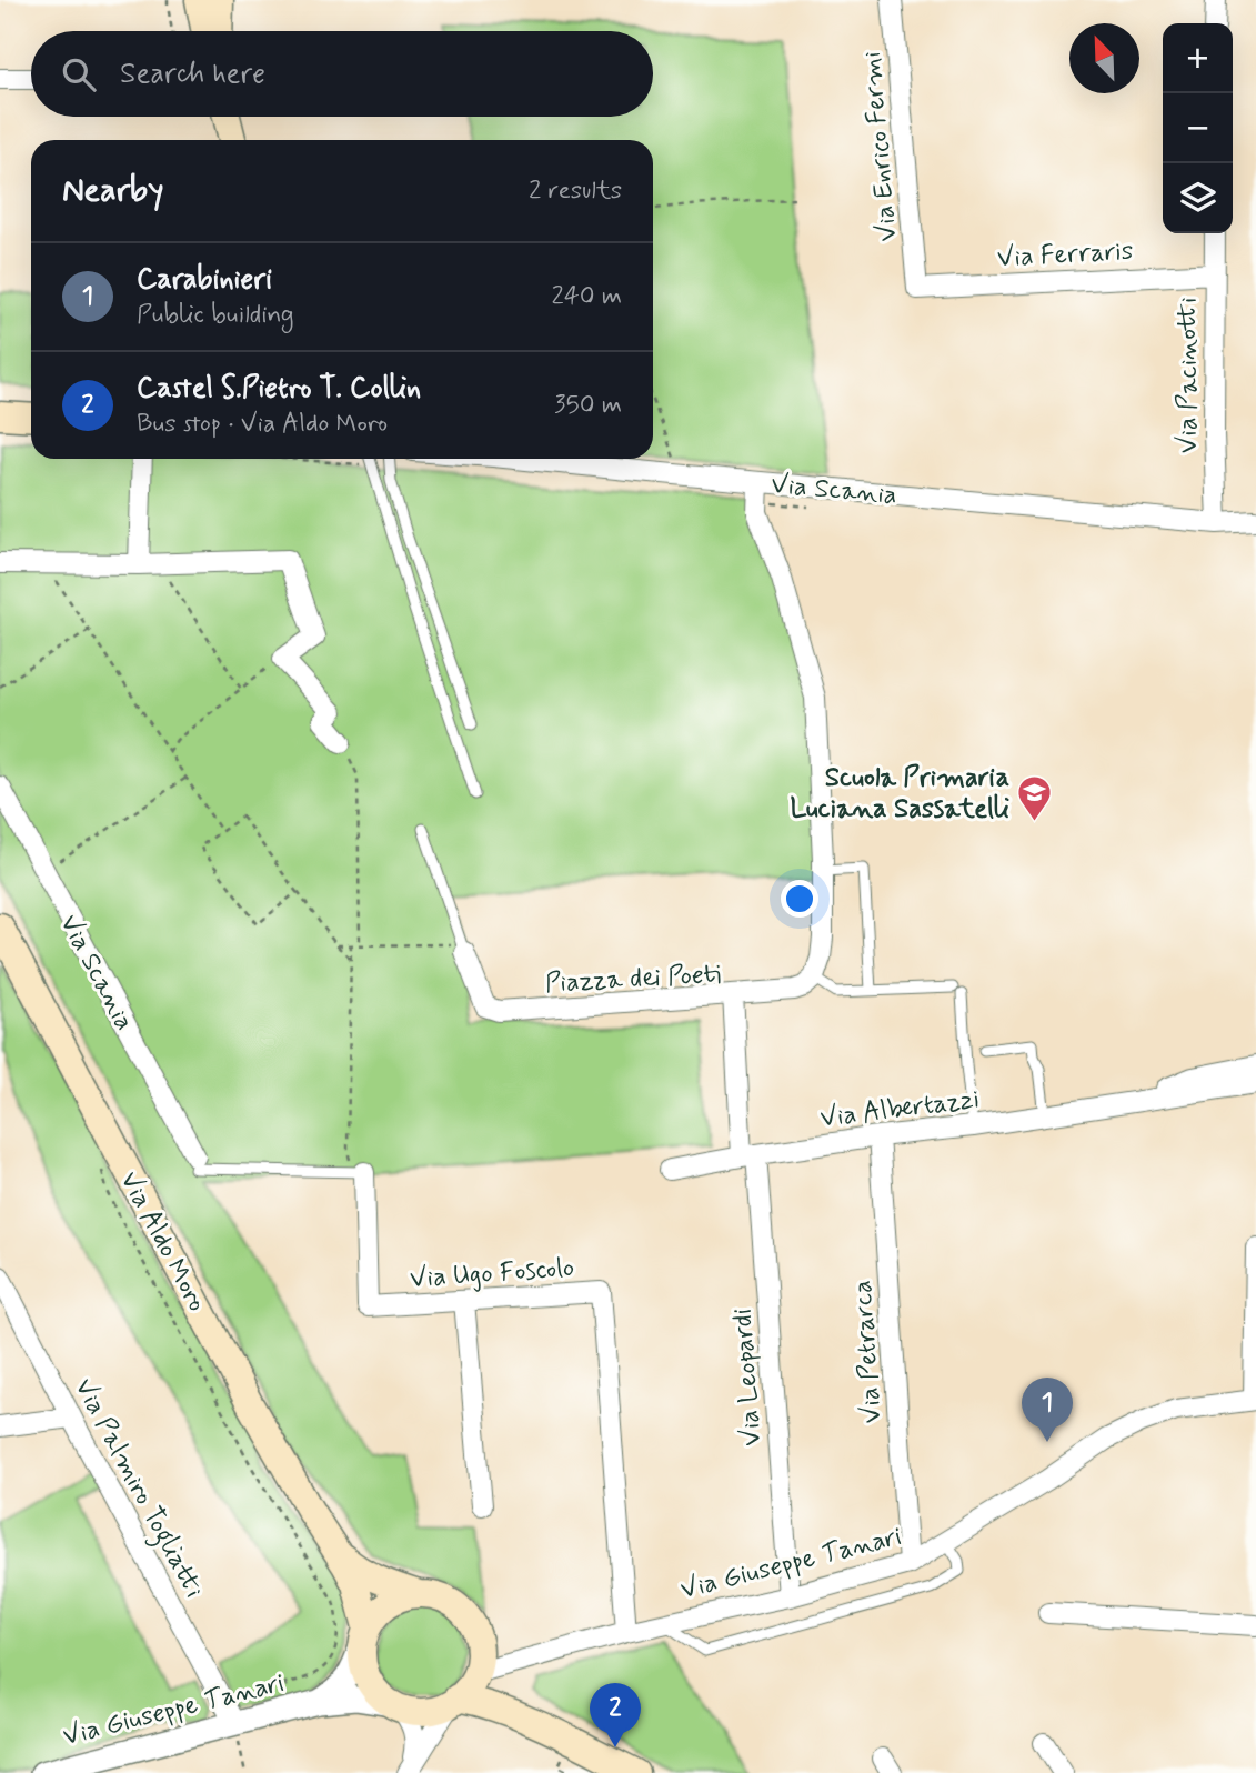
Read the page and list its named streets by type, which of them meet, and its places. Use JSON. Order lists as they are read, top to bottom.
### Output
{
  "streets": {
    "main road": ["Via Aldo Moro"],
    "street": [
      "Via Enrico Fermi",
      "Via Ferraris",
      "Via Pacinotti",
      "Via Scania",
      "Piazza dei Poeti",
      "Via Albertazzi",
      "Via Ugo Foscolo",
      "Via Petrarca",
      "Via Leopardi",
      "Via Palmiro Togliatti",
      "Via Giuseppe Tanari"
    ]
  },
  "crossings": [
    ["Via Enrico Fermi", "Via Ferraris"],
    ["Via Ferraris", "Via Pacinotti"],
    ["Via Pacinotti", "Via Scania"],
    ["Piazza dei Poeti", "Via Albertazzi"],
    ["Piazza dei Poeti", "Via Leopardi"],
    ["Via Albertazzi", "Via Petrarca"],
    ["Via Albertazzi", "Via Leopardi"],
    ["Via Aldo Moro", "Via Giuseppe Tanari"],
    ["Via Ugo Foscolo", "Via Giuseppe Tanari"],
    ["Via Petrarca", "Via Giuseppe Tanari"],
    ["Via Leopardi", "Via Giuseppe Tanari"],
    ["Via Palmiro Togliatti", "Via Giuseppe Tanari"]
  ],
  "places": {
    "school or university": ["Scuola Primaria Luciana Sassatelli"]
  },
  "north": "top left",
  "page": {
    "map_buttons": ["+", "−"],
    "search": "Search here",
    "heading": ["Nearby", "2 results"],
    "list": [
      {
        "mark": "1",
        "name": "Carabinieri",
        "note": "Public building",
        "value": "240 m"
      },
      {
        "mark": "2",
        "name": "Castel S.Pietro T. Collin",
        "note": "Bus stop · Via Aldo Moro",
        "value": "350 m"
      }
    ],
    "pins": ["1", "2"]
  }
}
